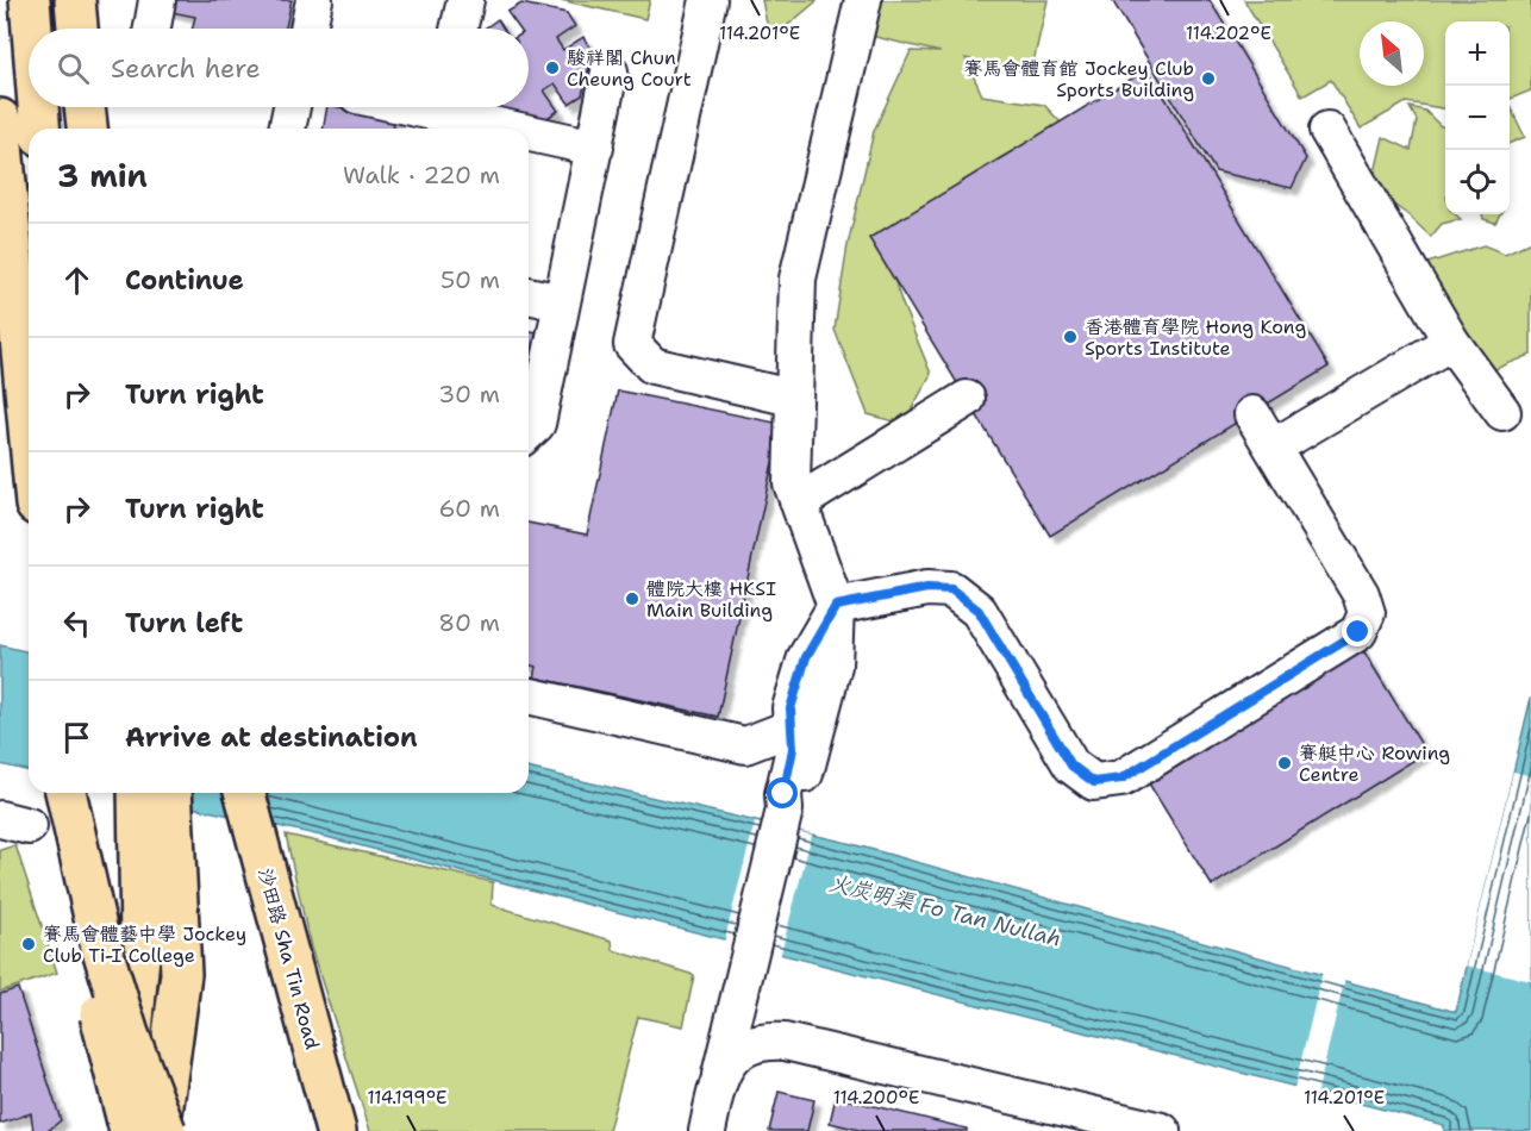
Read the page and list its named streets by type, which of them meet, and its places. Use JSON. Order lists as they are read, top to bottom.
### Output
{
  "streets": {
    "highway": ["沙田路 Sha Tin Road"]
  },
  "water": ["火炭明渠 Fo Tan Nullah"],
  "places": [
    "駿祥閣 Chun Cheung Court",
    "賽馬會體育館 Jockey Club Sports Building",
    "香港體育學院 Hong Kong Sports Institute",
    "體院大樓 HKSI Main Building",
    "賽艇中心 Rowing Centre",
    "賽馬會體藝中學 Jockey Club Ti-I College"
  ],
  "north": "top left",
  "page": {
    "map_buttons": ["+", "−"],
    "search": "Search here",
    "heading": ["3 min", "Walk · 220 m"],
    "list": [
      ["Continue", "50 m"],
      ["Turn right", "30 m"],
      ["Turn right", "60 m"],
      ["Turn left", "80 m"],
      "Arrive at destination"
    ]
  },
  "coordinates": [
    "114.201°E",
    "114.202°E",
    "114.199°E",
    "114.200°E"
  ]
}
